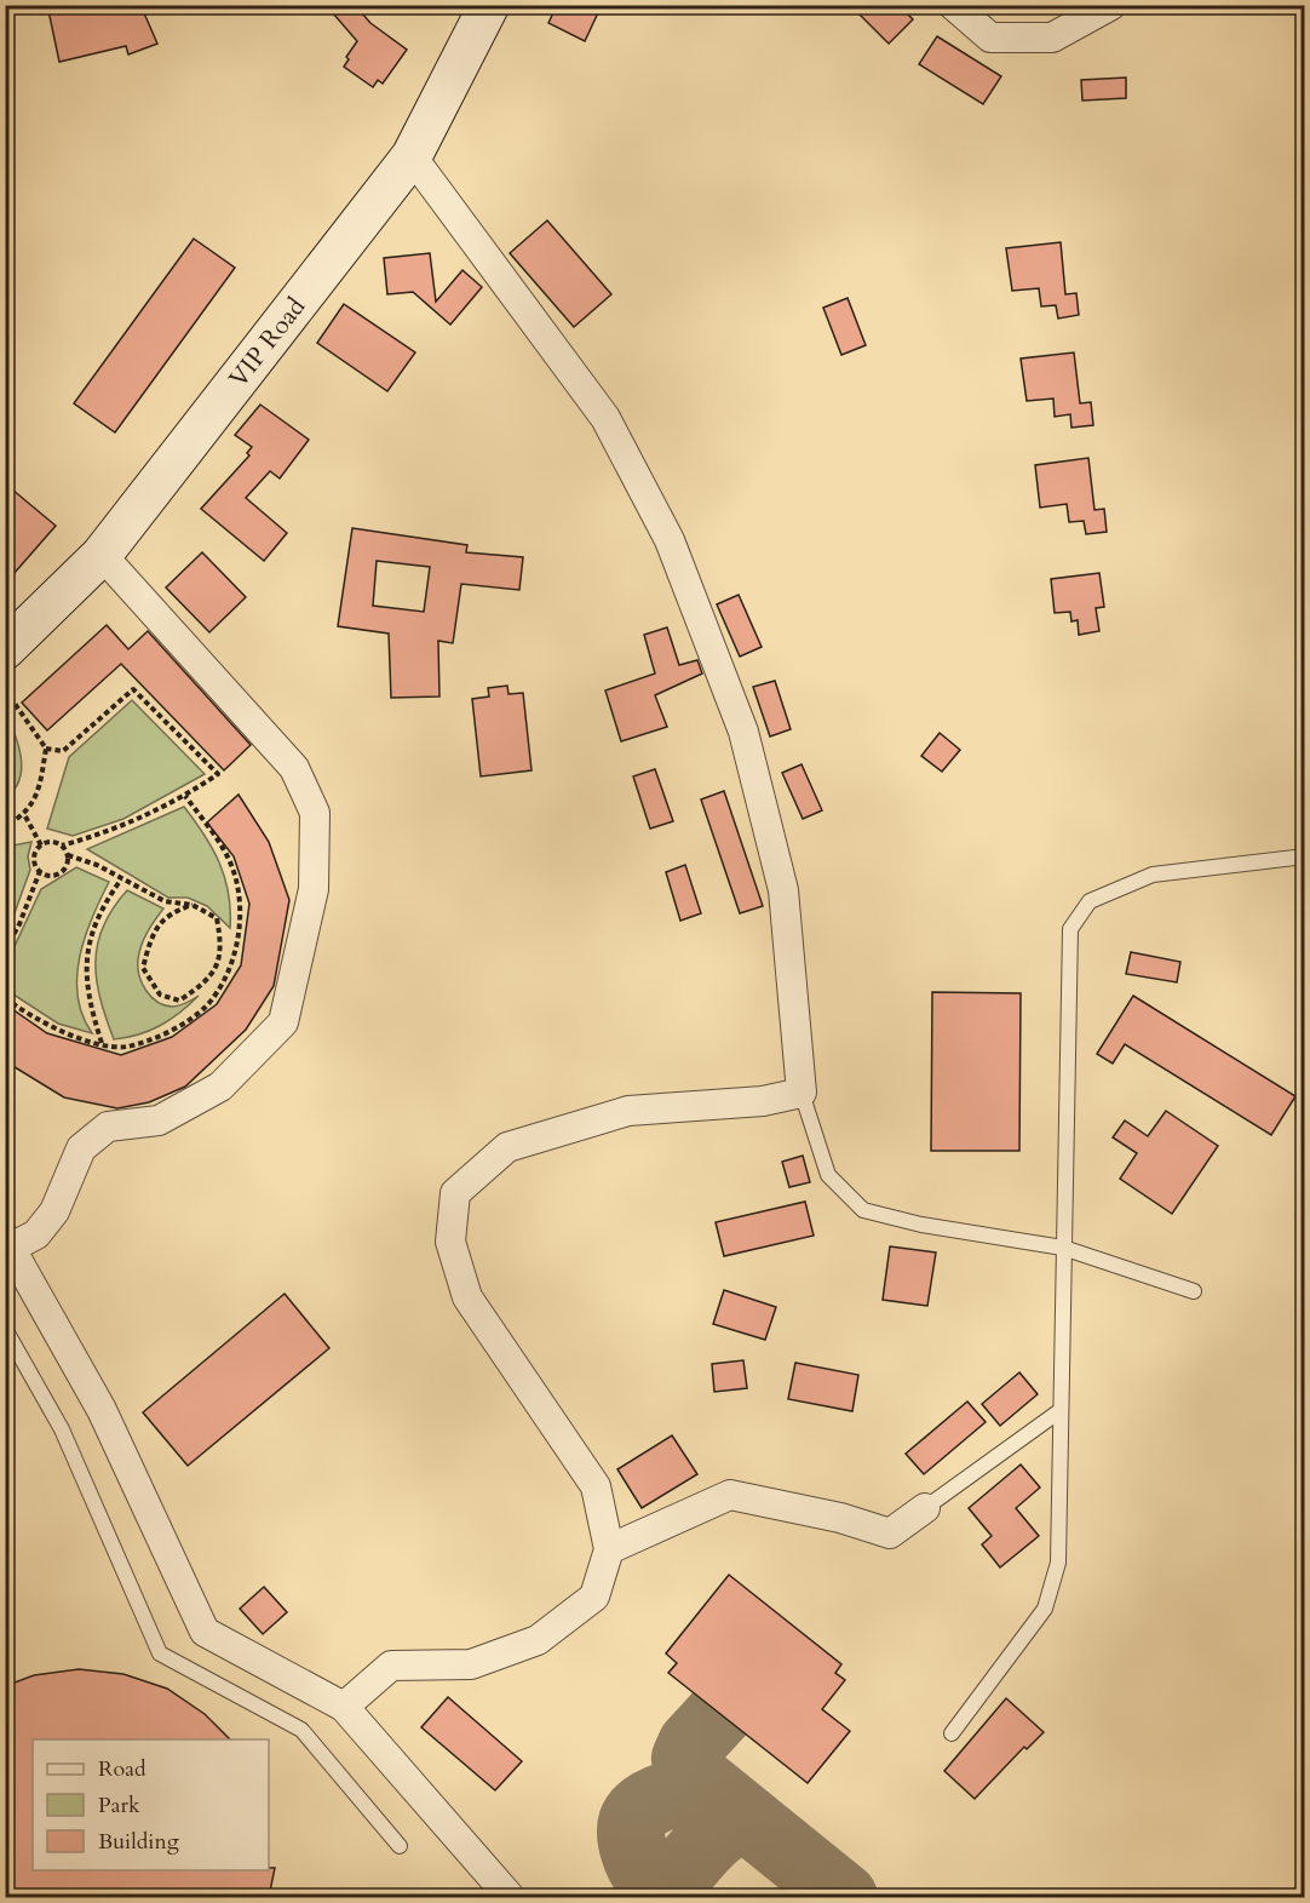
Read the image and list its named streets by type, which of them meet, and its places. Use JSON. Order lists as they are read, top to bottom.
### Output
{
  "streets": {
    "main road": ["VIP Road"]
  },
  "legend": ["Road", "Park", "Building"]
}
